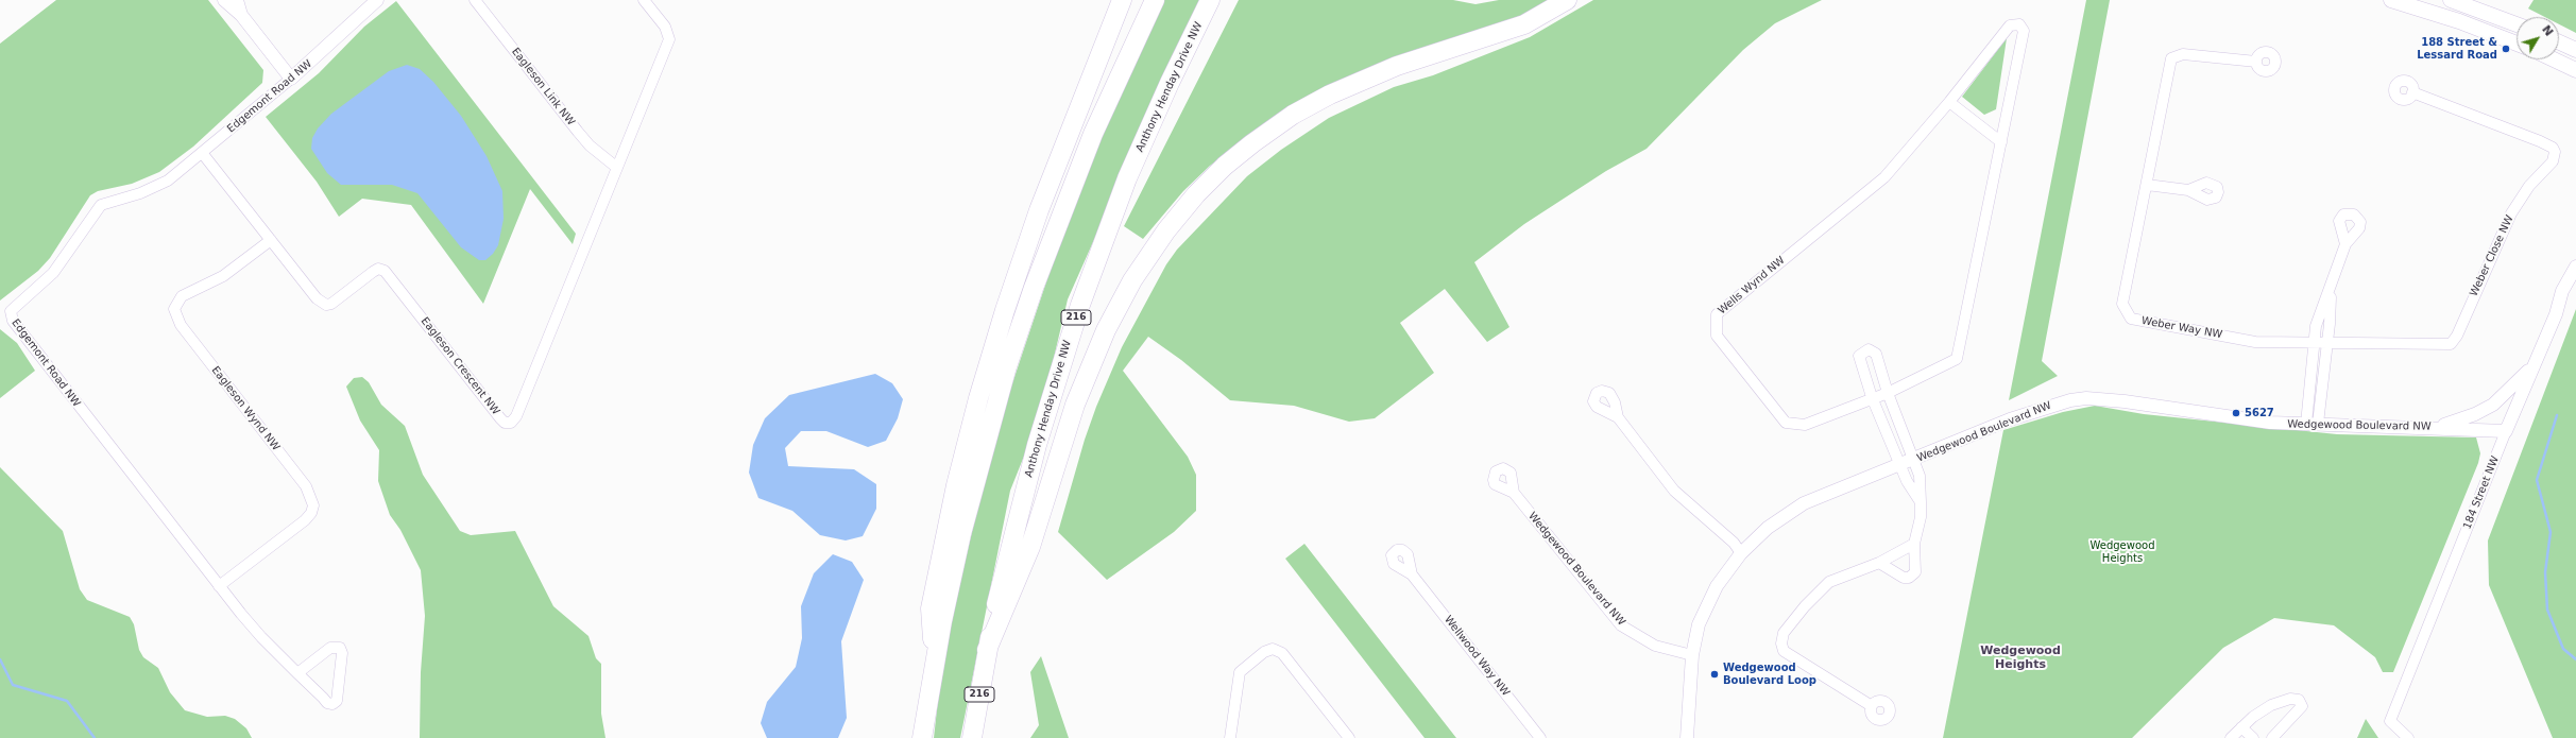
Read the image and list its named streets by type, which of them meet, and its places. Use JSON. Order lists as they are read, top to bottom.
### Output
{
  "streets": {
    "highway": ["Anthony Henday Drive NW", "216"],
    "street": [
      "Eagleson Link NW",
      "Edgemont Road NW",
      "Weber Close NW",
      "Wells Wynd NW",
      "Weber Way NW",
      "Eagleson Crescent NW",
      "Eagleson Wynd NW",
      "Wedgewood Boulevard NW",
      "184 Street NW",
      "Wellwood Way NW"
    ]
  },
  "crossings": [
    ["Eagleson Link NW", "Eagleson Crescent NW"],
    ["Edgemont Road NW", "Eagleson Crescent NW"],
    ["Edgemont Road NW", "Eagleson Wynd NW"],
    ["Weber Close NW", "Weber Way NW"],
    ["Eagleson Crescent NW", "Eagleson Wynd NW"],
    ["Wedgewood Boulevard NW", "184 Street NW"]
  ],
  "districts": ["Wedgewood Heights"],
  "parks": ["Wedgewood Heights"],
  "places": ["188 Street & Lessard Road", "5627", "Wedgewood Boulevard Loop"],
  "north": "top right"
}
